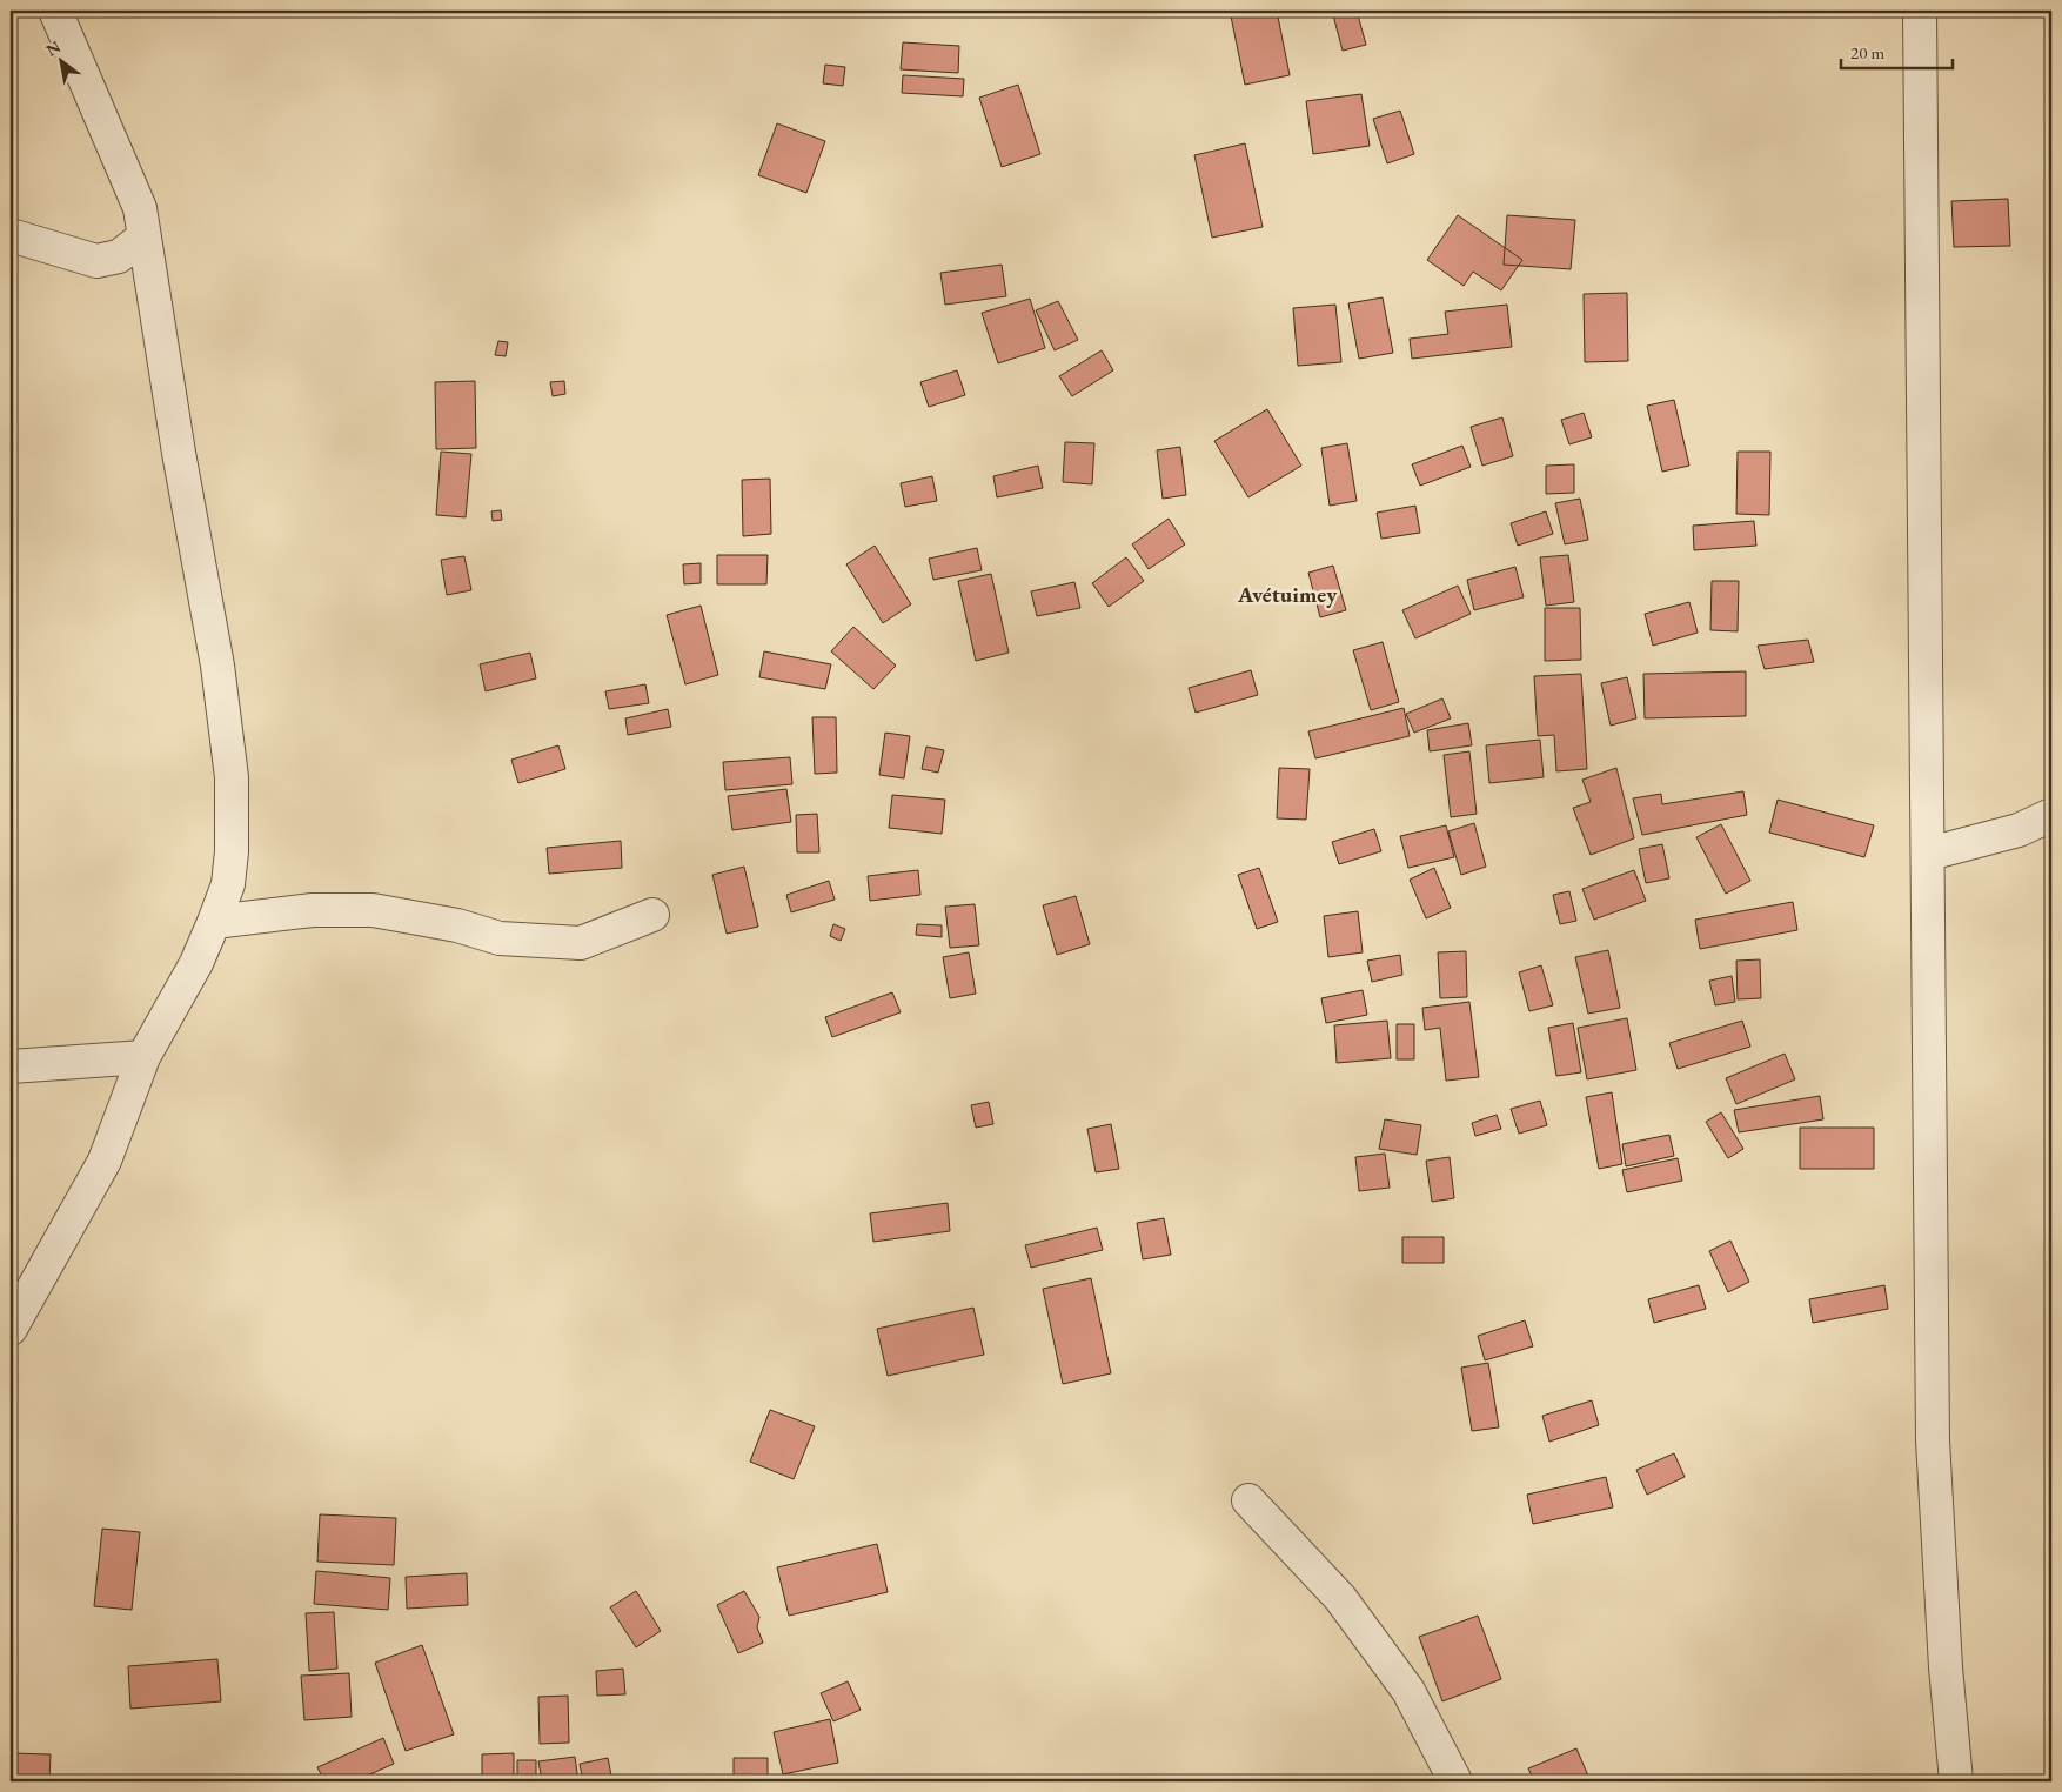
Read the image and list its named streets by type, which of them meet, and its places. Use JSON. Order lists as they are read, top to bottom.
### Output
{
  "districts": ["Avétuimey"],
  "scale_bar": "20 m",
  "north": "top left"
}
